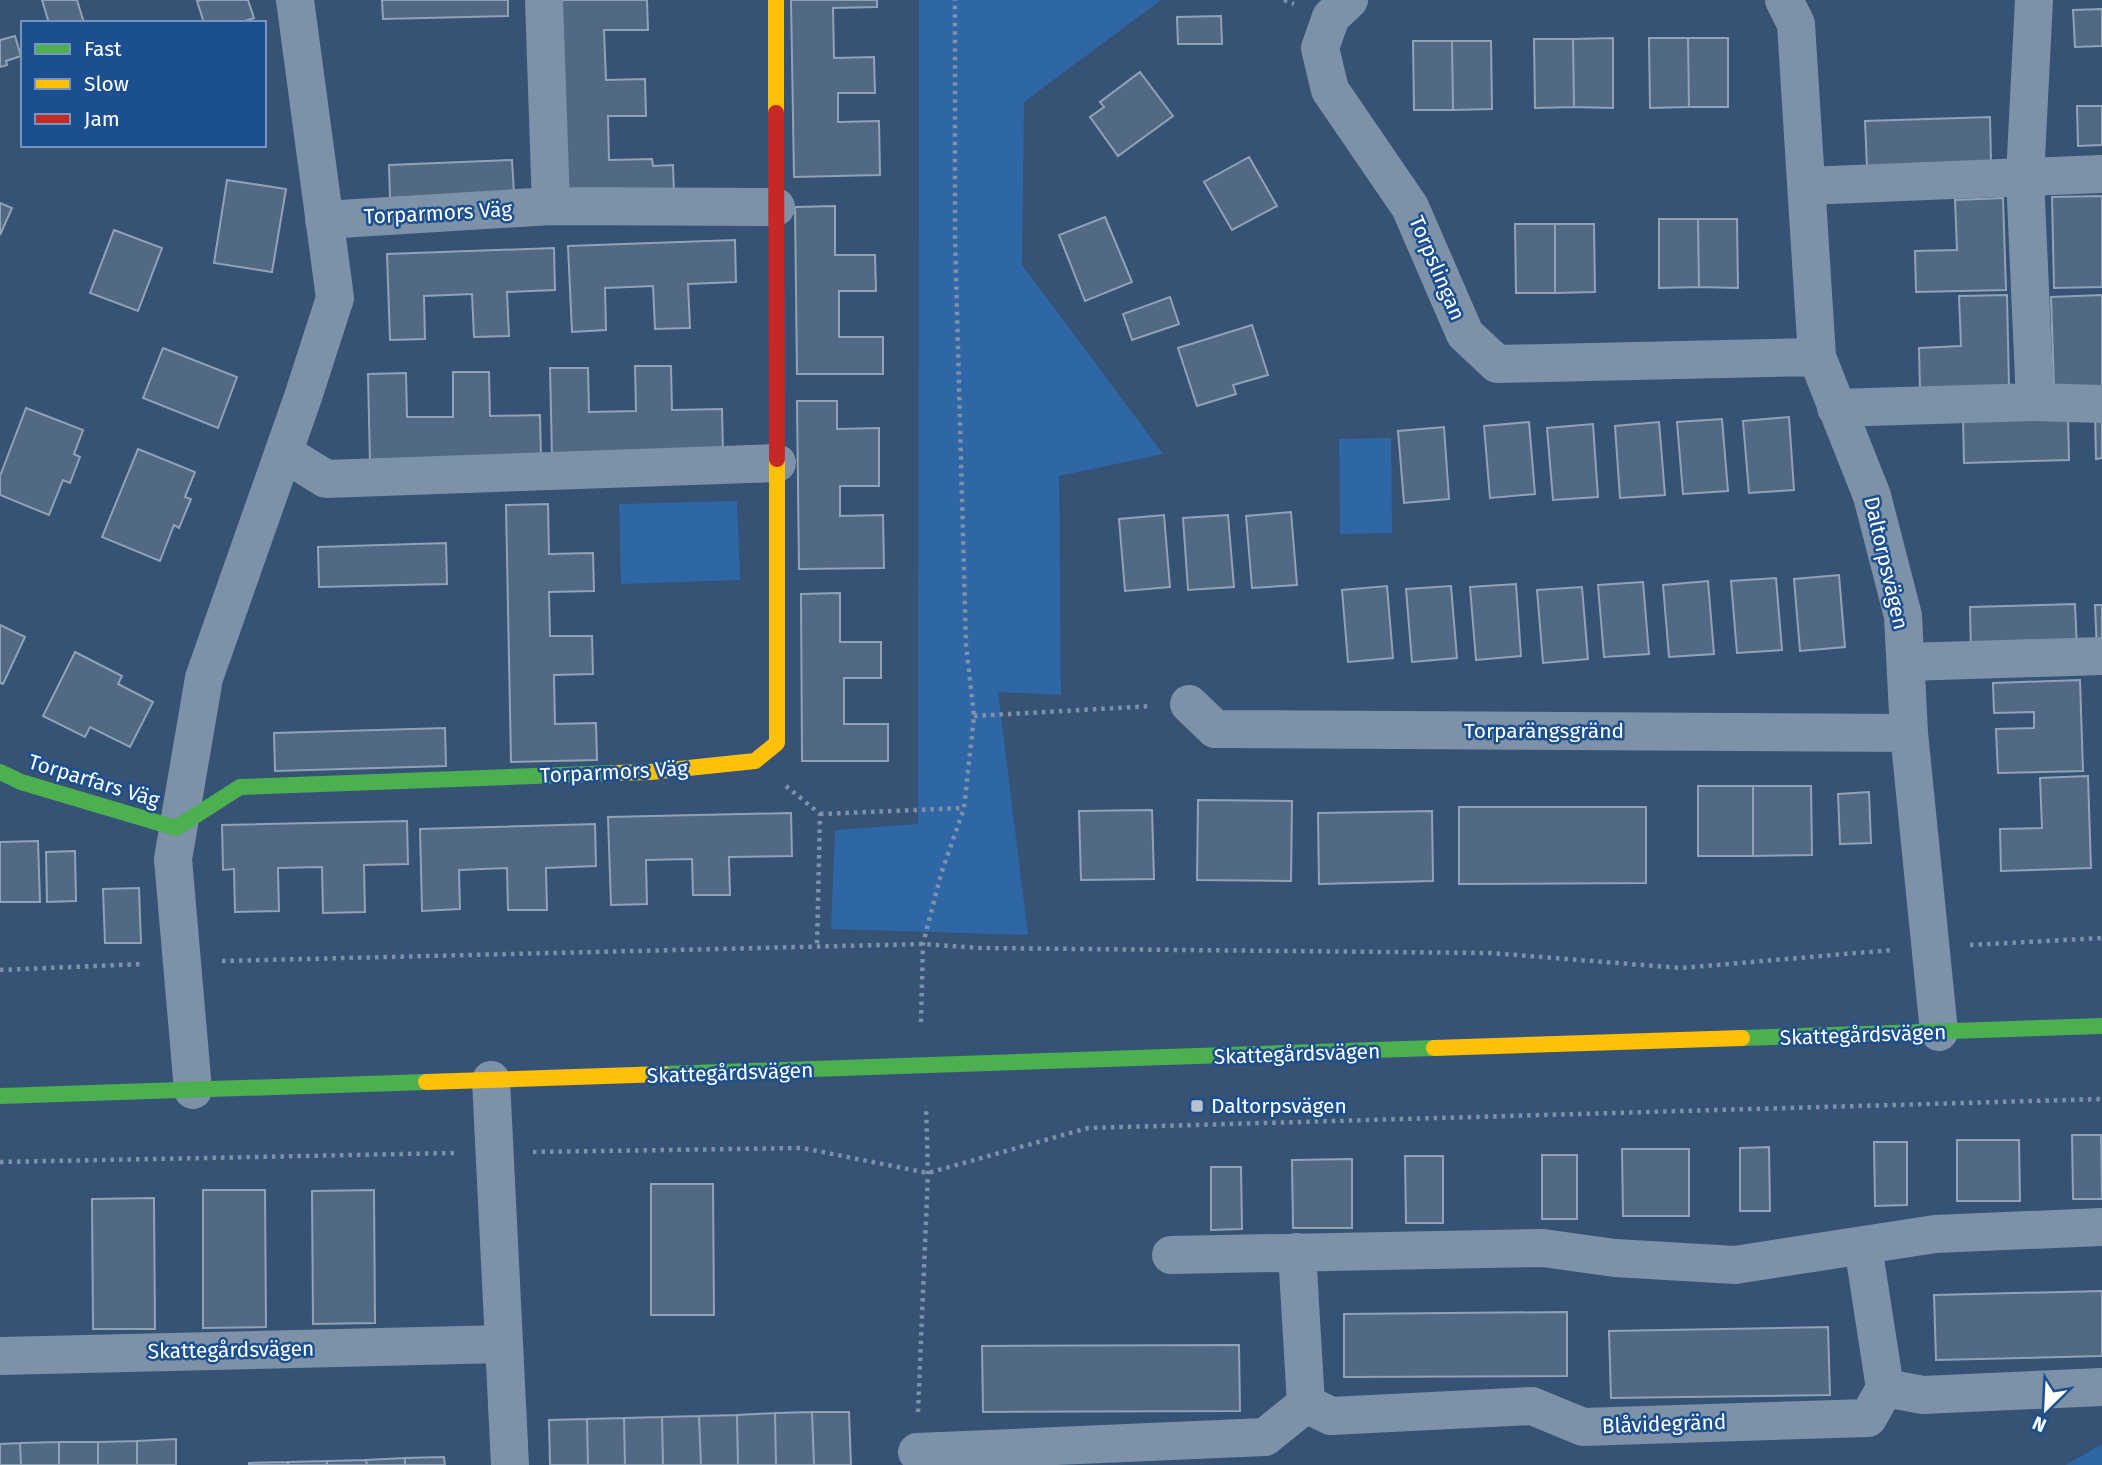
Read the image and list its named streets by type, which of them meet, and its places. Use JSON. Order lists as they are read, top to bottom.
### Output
{
  "streets": {
    "street": [
      "Torparmors Väg",
      "Torpslingan",
      "Daltorpsvägen",
      "Torparängsgränd",
      "Torparfars Väg",
      "Skattegårdsvägen",
      "Blåvidegränd"
    ]
  },
  "crossings": [
    ["Torparmors Väg", "Torparfars Väg"],
    ["Torpslingan", "Daltorpsvägen"],
    ["Daltorpsvägen", "Torparängsgränd"],
    ["Daltorpsvägen", "Skattegårdsvägen"]
  ],
  "places": {
    "transit": ["Daltorpsvägen"]
  },
  "legend": ["Fast", "Slow", "Jam"],
  "north": "bottom left"
}
